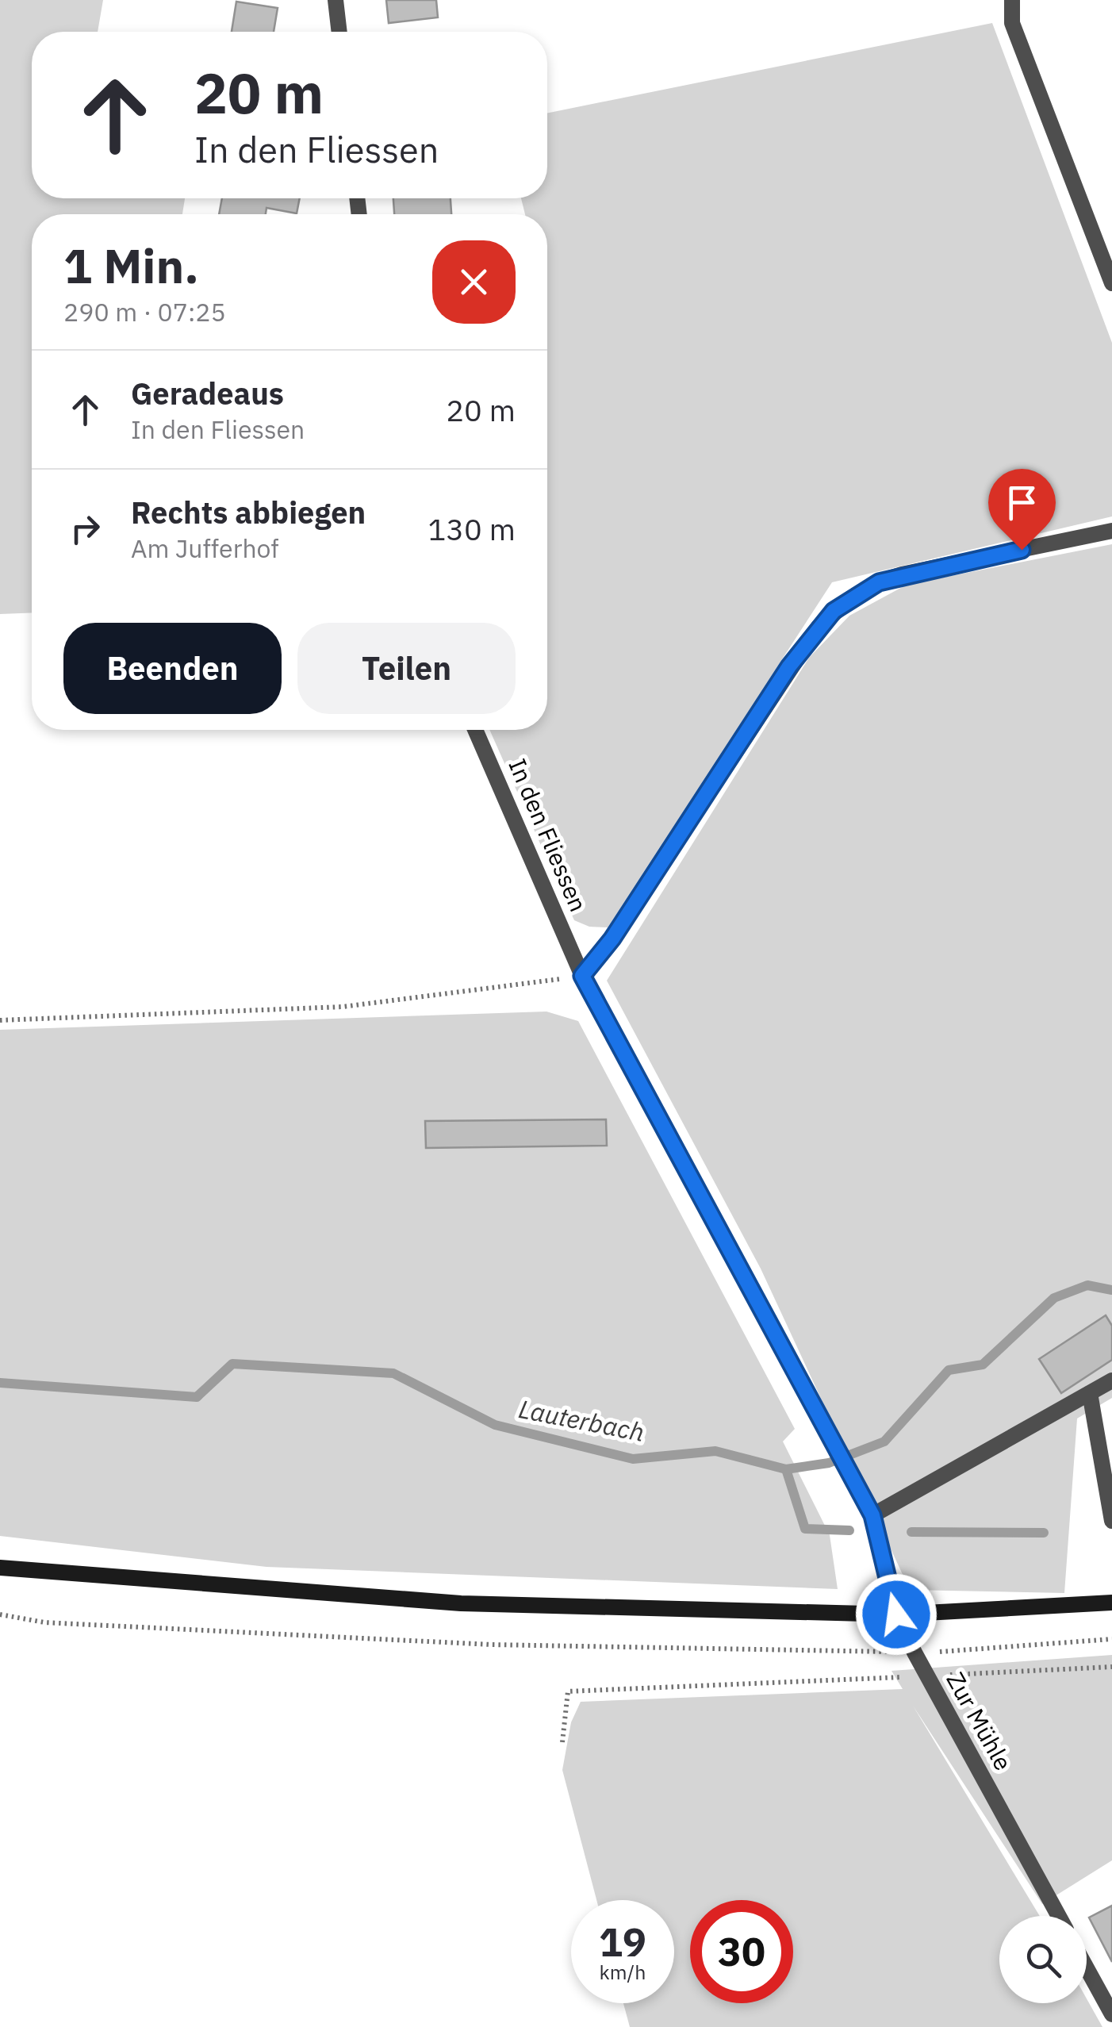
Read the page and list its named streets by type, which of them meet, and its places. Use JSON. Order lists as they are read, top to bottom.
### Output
{
  "streets": {
    "street": ["In den Fliessen", "Zur Mühle"]
  },
  "crossings": [
    ["In den Fliessen", "Zur Mühle"]
  ],
  "water": ["Lauterbach"],
  "page": {
    "turn": ["20 m", "In den Fliessen"],
    "heading": ["1 Min.", "290 m · 07:25"],
    "list": [
      {
        "name": "Geradeaus",
        "note": "In den Fliessen",
        "value": "20 m"
      },
      {
        "name": "Rechts abbiegen",
        "note": "Am Jufferhof",
        "value": "130 m"
      }
    ],
    "buttons": ["Beenden", "Teilen"],
    "speed": "19 km/h",
    "limit": "30"
  }
}
